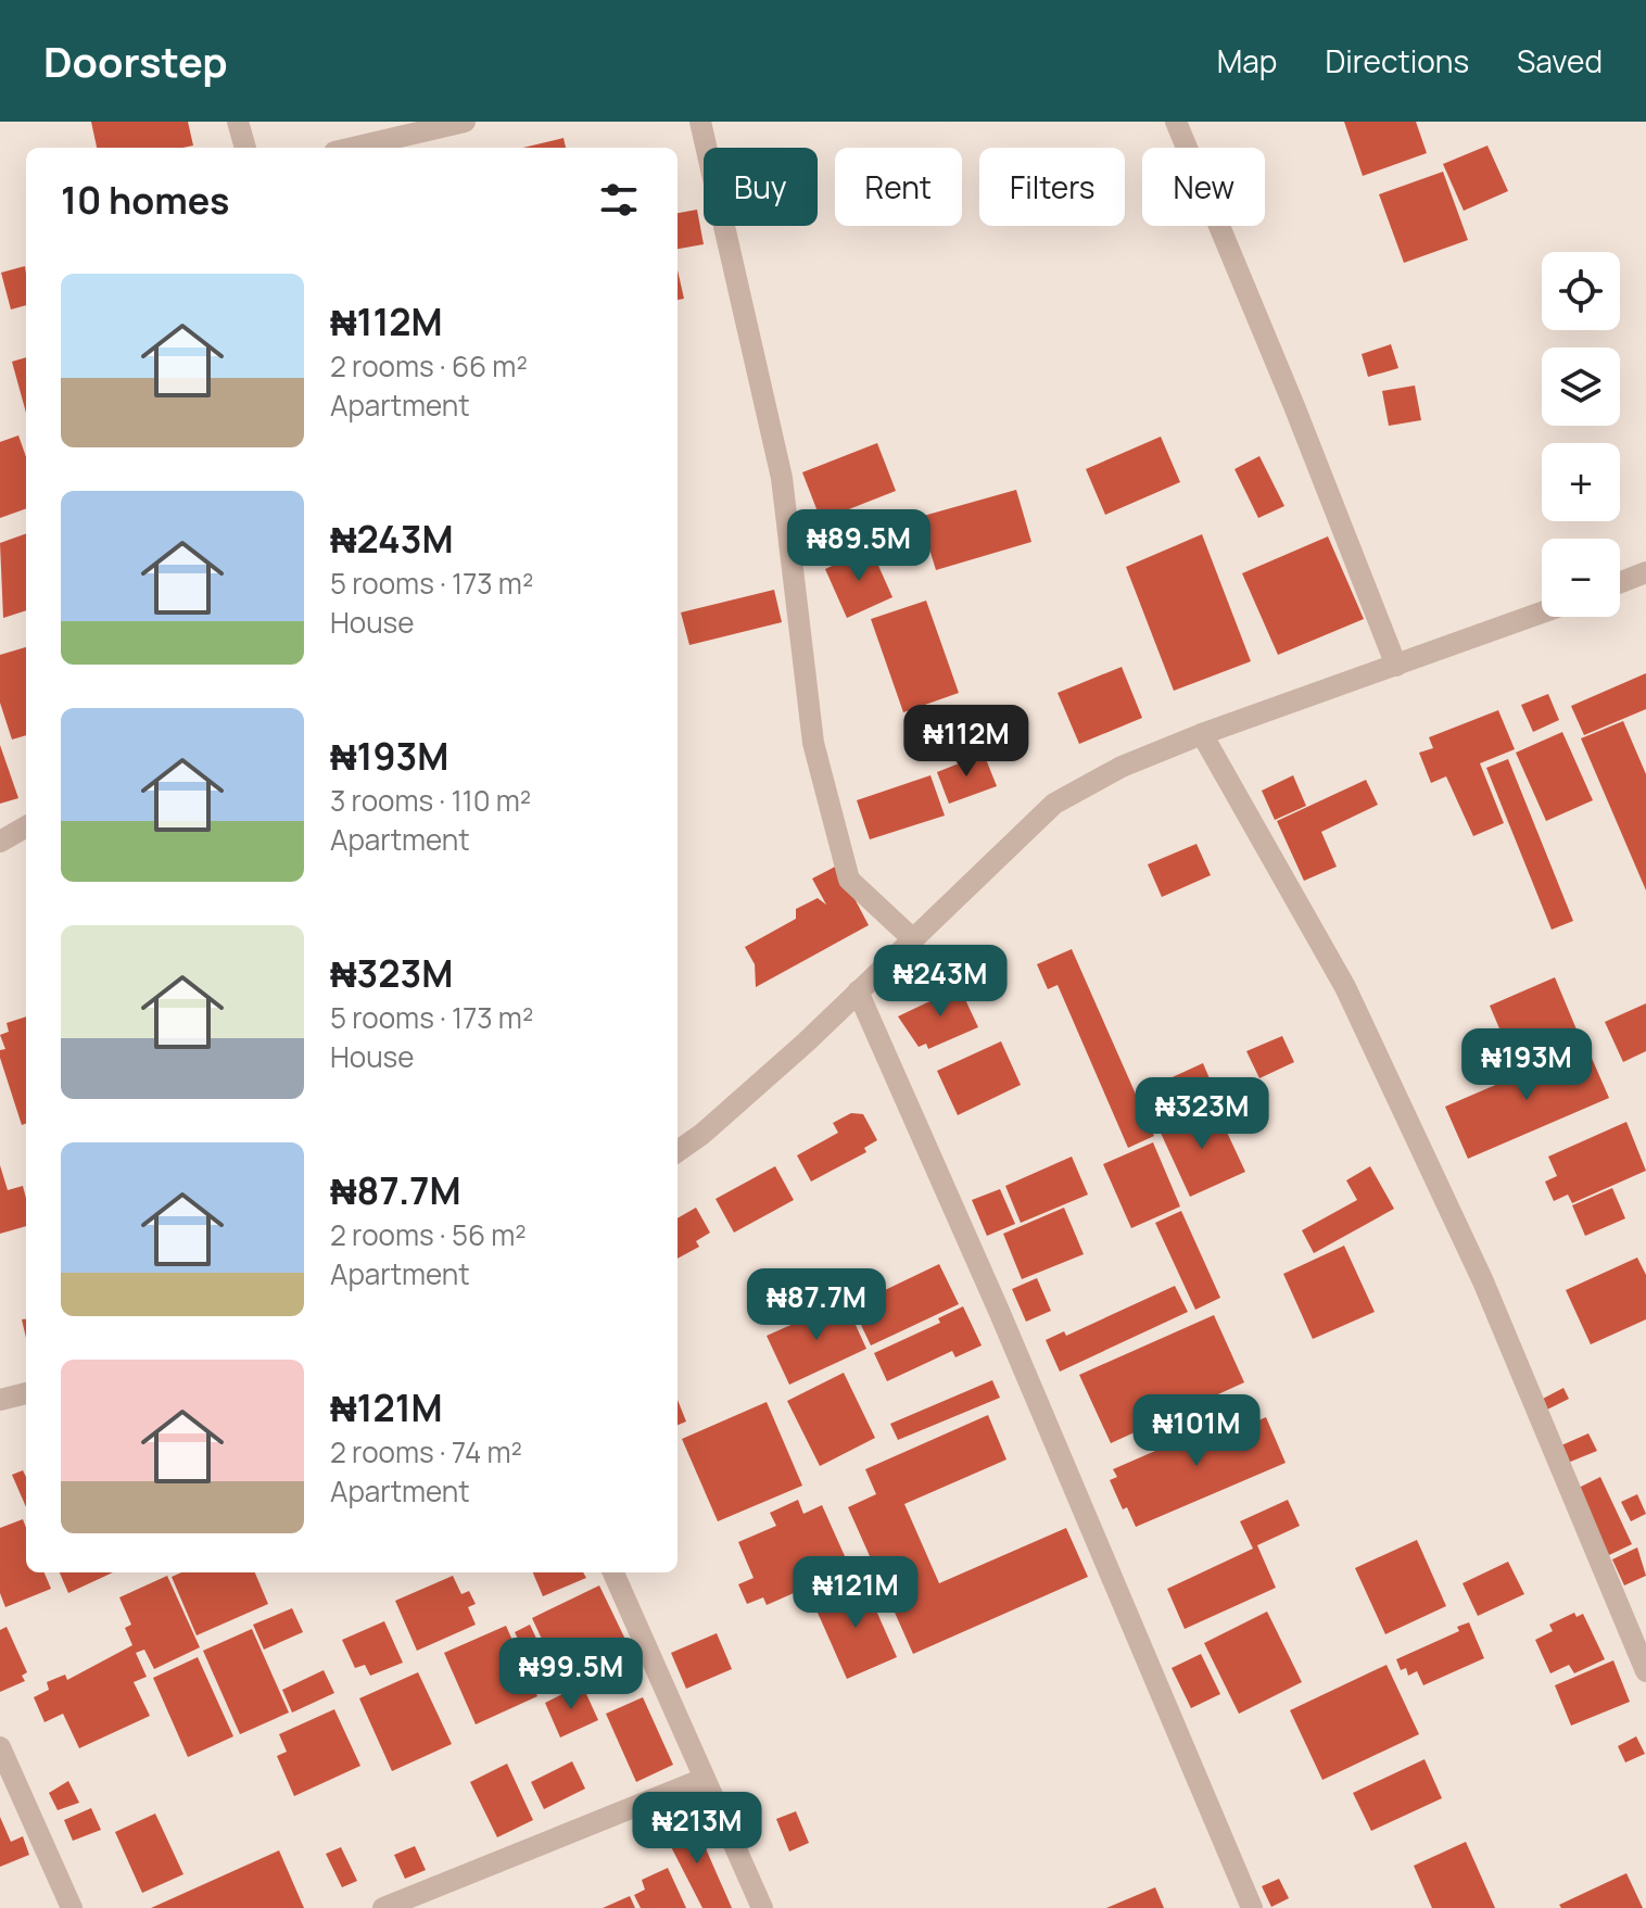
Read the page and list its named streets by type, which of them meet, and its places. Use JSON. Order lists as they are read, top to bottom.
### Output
{
  "page": {
    "header": "Doorstep",
    "nav": ["Map", "Directions", "Saved"],
    "chip": [
      "Buy",
      "Rent",
      "Filters",
      "New"
    ],
    "heading": "10 homes",
    "map_buttons": ["+", "−"],
    "list": [
      {
        "name": "₦112M",
        "note": "2 rooms · 66 m² · Apartment"
      },
      {
        "name": "₦243M",
        "note": "5 rooms · 173 m² · House"
      },
      {
        "name": "₦193M",
        "note": "3 rooms · 110 m² · Apartment"
      },
      {
        "name": "₦323M",
        "note": "5 rooms · 173 m² · House"
      },
      {
        "name": "₦87.7M",
        "note": "2 rooms · 56 m² · Apartment"
      },
      {
        "name": "₦121M",
        "note": "2 rooms · 74 m² · Apartment"
      }
    ],
    "price": [
      "₦89.5M",
      "₦112M",
      "₦243M",
      "₦193M",
      "₦323M",
      "₦87.7M",
      "₦101M",
      "₦121M",
      "₦99.5M",
      "₦213M"
    ]
  }
}
